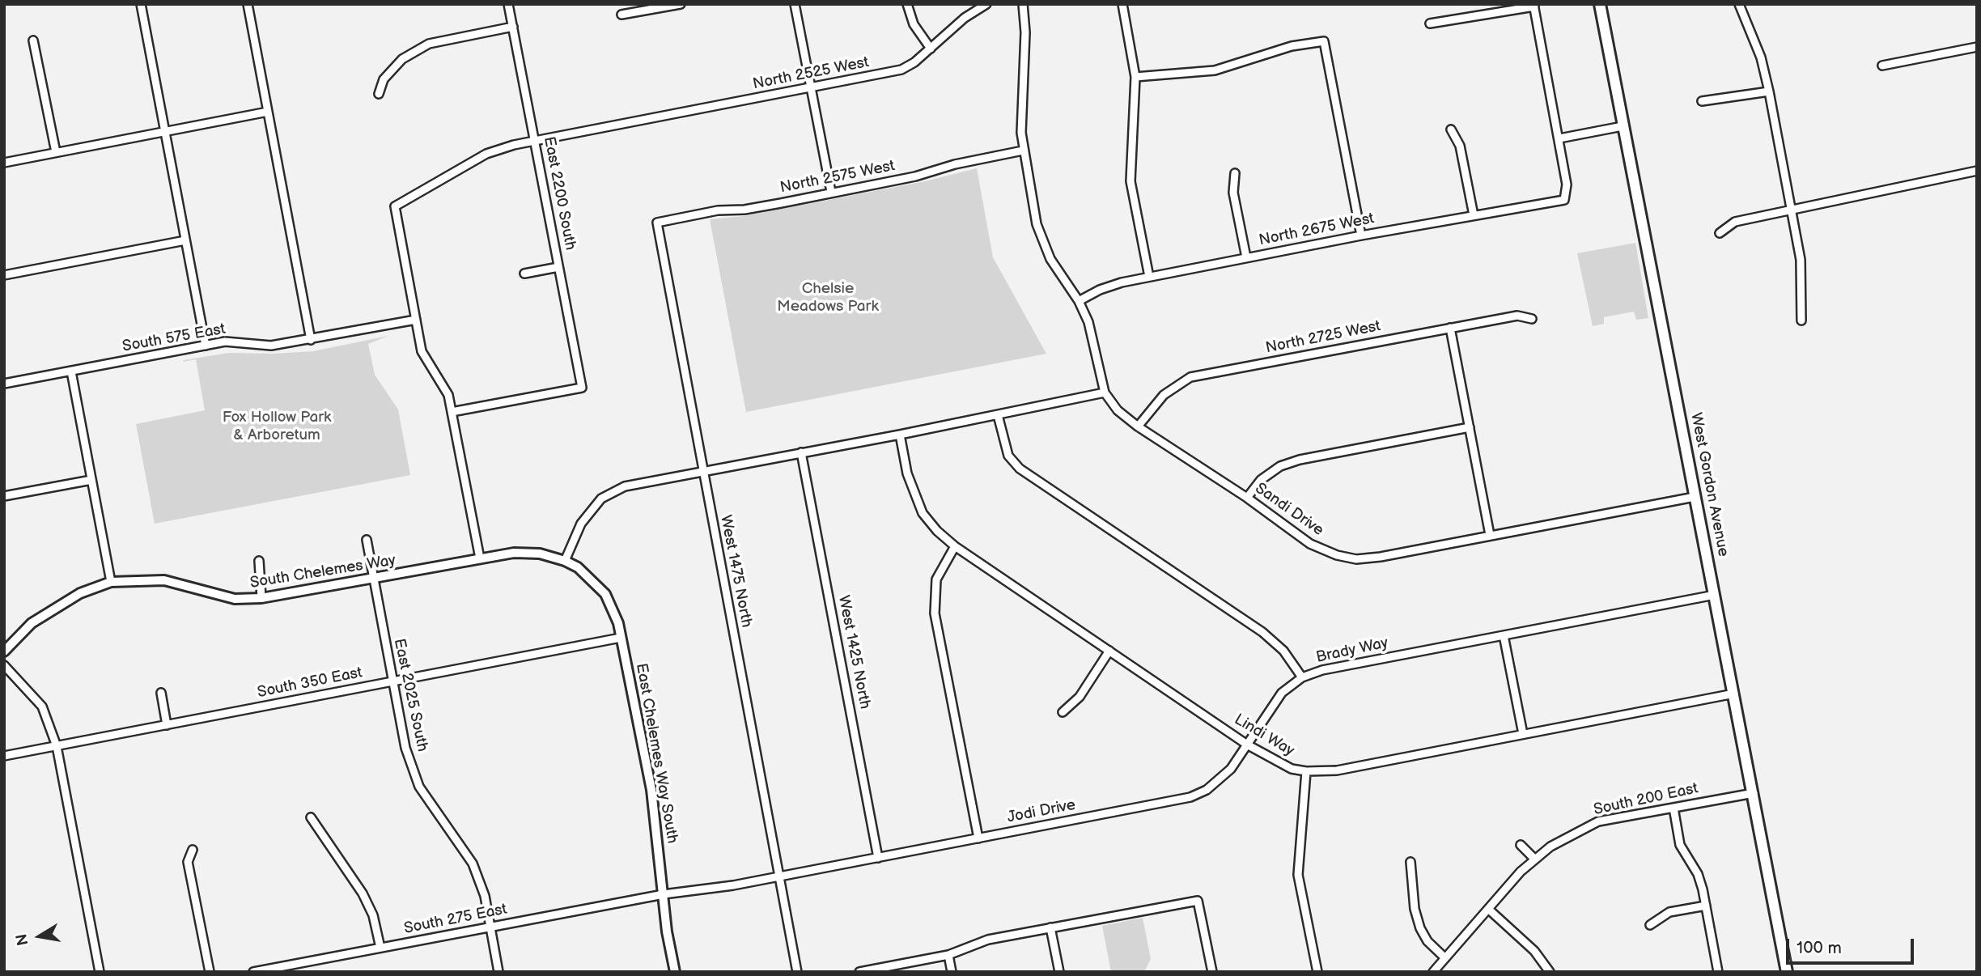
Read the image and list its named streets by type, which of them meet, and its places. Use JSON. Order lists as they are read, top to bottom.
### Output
{
  "streets": {
    "main road": ["West Gordon Avenue"],
    "street": [
      "North 2525 West",
      "North 2575 West",
      "East 2200 South",
      "North 2675 West",
      "North 2725 West",
      "South 575 East",
      "Sandi Drive",
      "West 1475 North",
      "South Chelemes Way",
      "Brady Way",
      "West 1425 North",
      "South 350 East",
      "East 2025 South",
      "Lindi Way",
      "East Chelemes Way South",
      "South 200 East",
      "Jodi Drive",
      "South 275 East"
    ]
  },
  "crossings": [
    ["North 2525 West", "East 2200 South"],
    ["North 2525 West", "South 575 East"],
    ["North 2575 West", "West 1475 North"],
    ["North 2725 West", "Sandi Drive"],
    ["West Gordon Avenue", "Sandi Drive"],
    ["West Gordon Avenue", "Brady Way"],
    ["West Gordon Avenue", "Lindi Way"],
    ["West Gordon Avenue", "South 200 East"],
    ["West 1475 North", "Jodi Drive"],
    ["South Chelemes Way", "East 2025 South"],
    ["South Chelemes Way", "East Chelemes Way South"],
    ["Brady Way", "Jodi Drive"],
    ["West 1425 North", "Jodi Drive"],
    ["South 350 East", "East 2025 South"],
    ["South 350 East", "East Chelemes Way South"],
    ["East 2025 South", "South 275 East"],
    ["Lindi Way", "Jodi Drive"],
    ["East Chelemes Way South", "South 275 East"],
    ["Jodi Drive", "South 275 East"]
  ],
  "parks": ["Chelsie Meadows Park", "Fox Hollow Park & Arboretum"],
  "scale_bar": "100 m",
  "north": "left"
}
